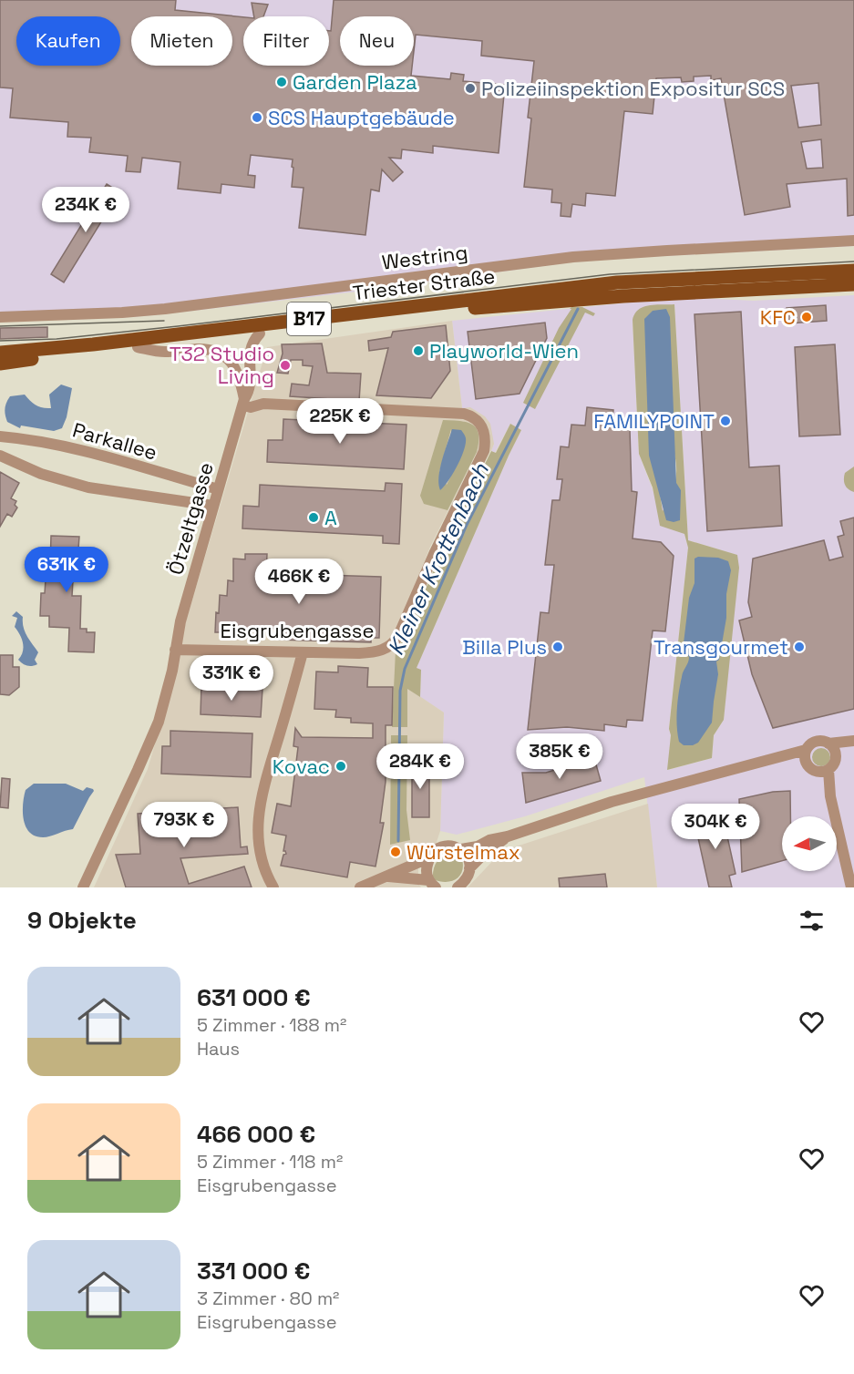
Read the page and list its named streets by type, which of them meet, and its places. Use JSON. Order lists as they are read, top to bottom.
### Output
{
  "streets": {
    "main road": ["Triester Straße", "B17"],
    "street": [
      "Westring",
      "Parkallee",
      "Ötzeltgasse",
      "Eisgrubengasse"
    ]
  },
  "crossings": [
    ["Triester Straße", "Ötzeltgasse"],
    ["Parkallee", "Ötzeltgasse"],
    ["Ötzeltgasse", "Eisgrubengasse"]
  ],
  "water": ["Kleiner Krottenbach"],
  "places": [
    "Garden Plaza",
    "Polizeiinspektion Expositur SCS",
    "SCS Hauptgebäude",
    "KFC",
    "Playworld-Wien",
    "T32 Studio Living",
    "FAMILYPOINT",
    "A",
    "Billa Plus",
    "Transgourmet",
    "Kovac",
    "Würstelmax"
  ],
  "north": "left",
  "page": {
    "chip": [
      "Kaufen",
      "Mieten",
      "Filter",
      "Neu"
    ],
    "price": [
      "234K €",
      "225K €",
      "631K €",
      "466K €",
      "331K €",
      "385K €",
      "284K €",
      "793K €",
      "304K €"
    ],
    "heading": "9 Objekte",
    "list": [
      {
        "name": "631 000 €",
        "note": "5 Zimmer · 188 m² · Haus"
      },
      {
        "name": "466 000 €",
        "note": "5 Zimmer · 118 m² · Eisgrubengasse"
      },
      {
        "name": "331 000 €",
        "note": "3 Zimmer · 80 m² · Eisgrubengasse"
      }
    ]
  }
}
